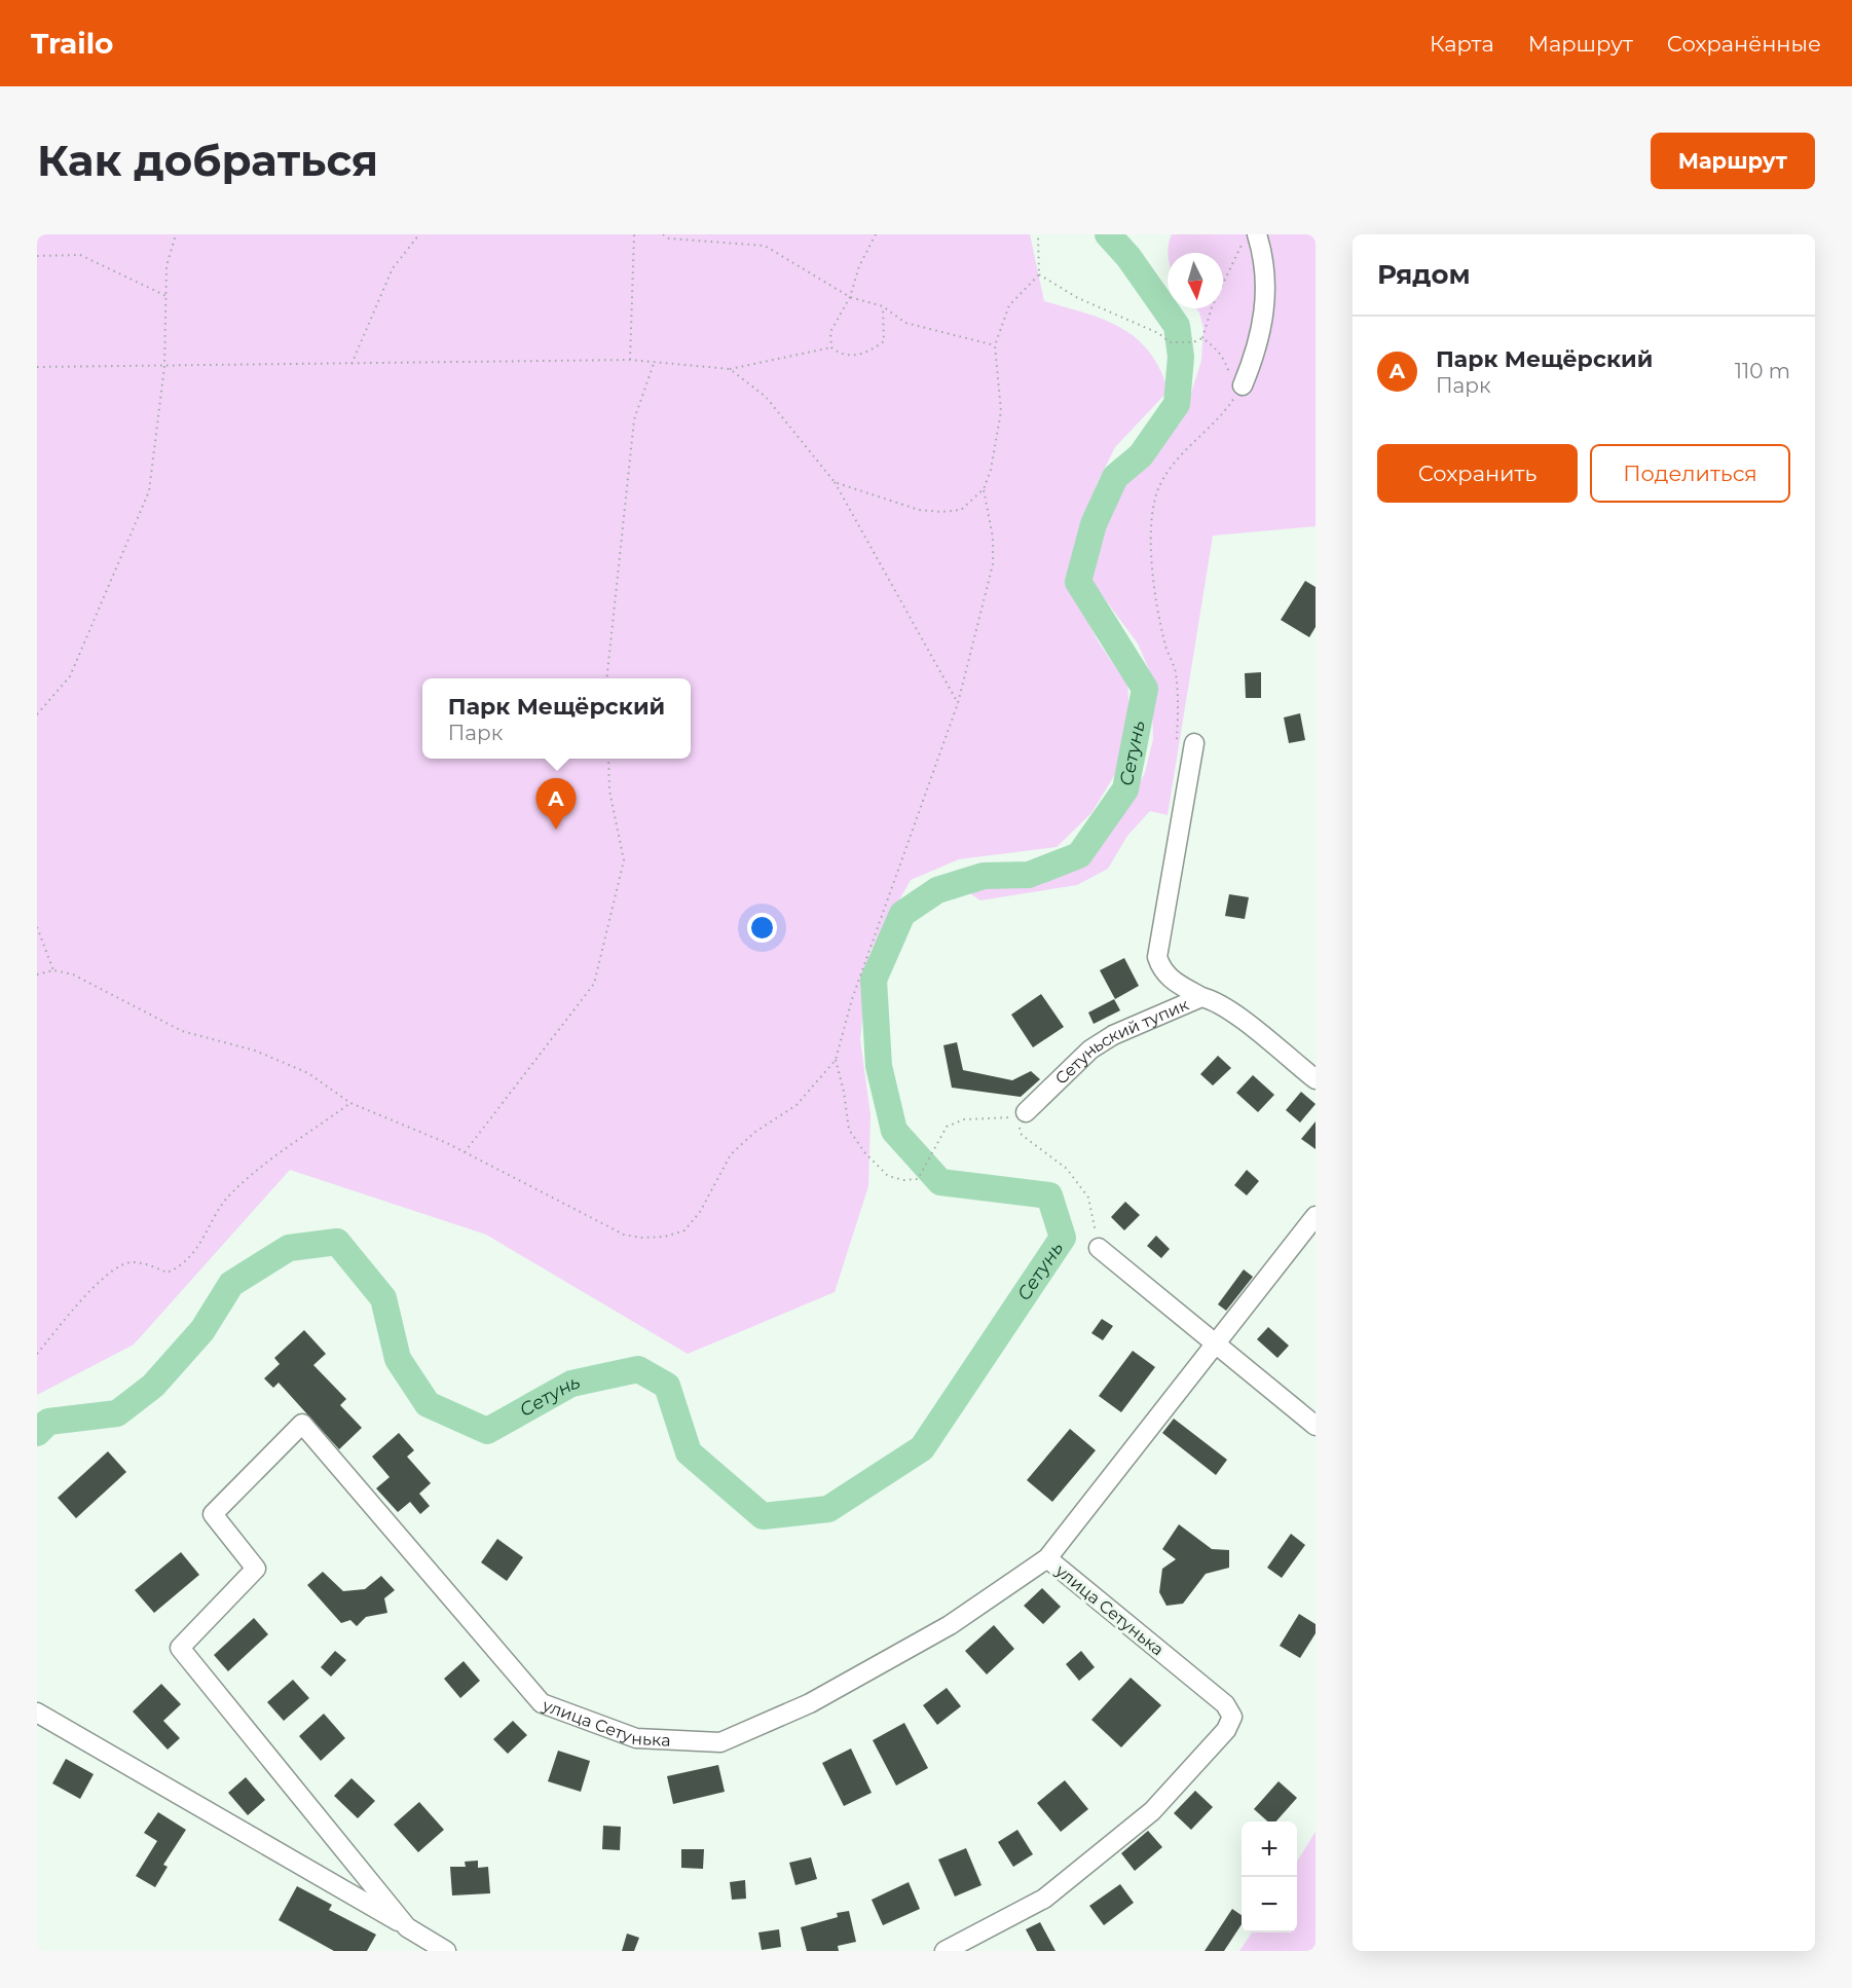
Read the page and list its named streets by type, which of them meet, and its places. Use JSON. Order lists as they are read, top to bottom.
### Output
{
  "streets": {
    "street": ["Сетуньский тупик", "улица Сетунька"]
  },
  "water": ["Сетунь"],
  "north": "bottom",
  "page": {
    "header": "Trailo",
    "nav": ["Карта", "Маршрут", "Сохранённые"],
    "buttons": [
      "Маршрут",
      ["Сохранить", "Поделиться"]
    ],
    "title": "Как добраться",
    "heading": "Рядом",
    "list": [
      {
        "mark": "A",
        "name": "Парк Мещёрский",
        "note": "Парк",
        "value": "110 m"
      }
    ],
    "popup": ["Парк Мещёрский", "Парк"],
    "pins": "A",
    "map_buttons": ["+", "−"]
  }
}
